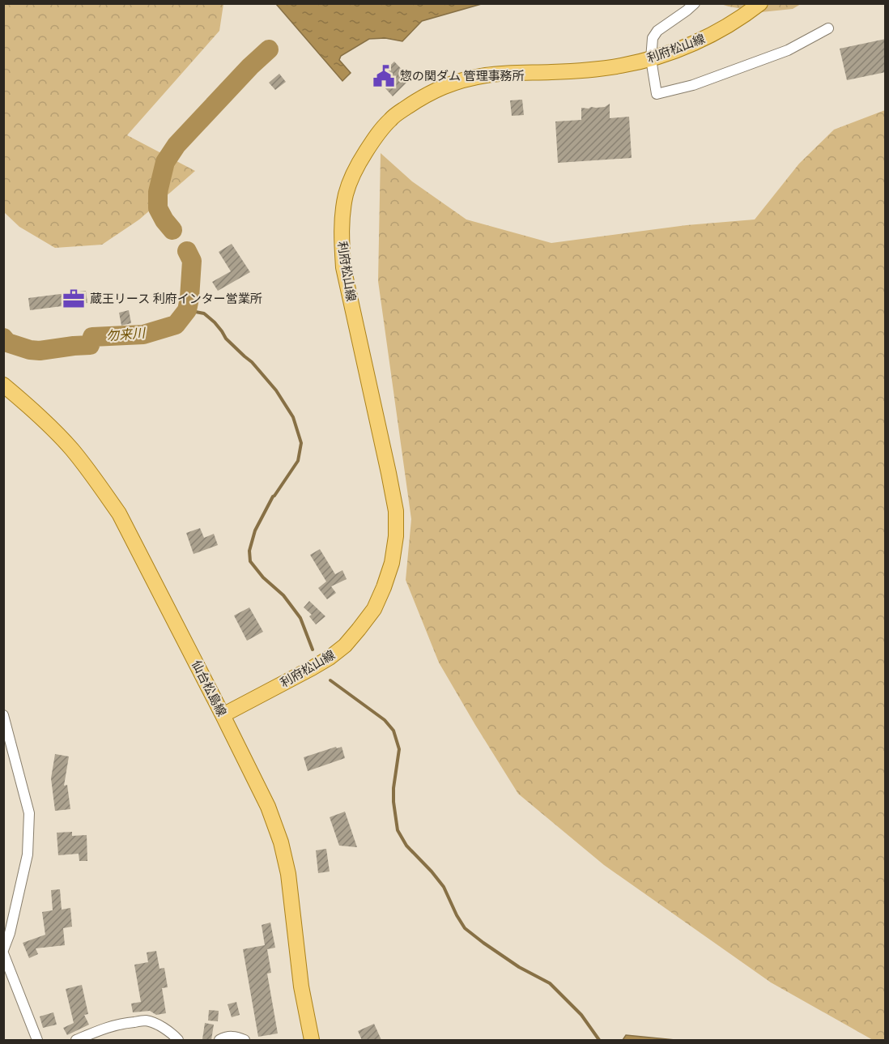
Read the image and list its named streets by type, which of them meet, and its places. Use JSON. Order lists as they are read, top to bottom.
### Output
{
  "streets": {
    "main road": ["利府松山線", "仙台松島線"]
  },
  "crossings": [
    ["利府松山線", "仙台松島線"]
  ],
  "water": ["勿来川"],
  "places": {
    "public building": ["惣の関ダム 管理事務所"],
    "office": ["蔵王リース 利府インター営業所"]
  }
}
